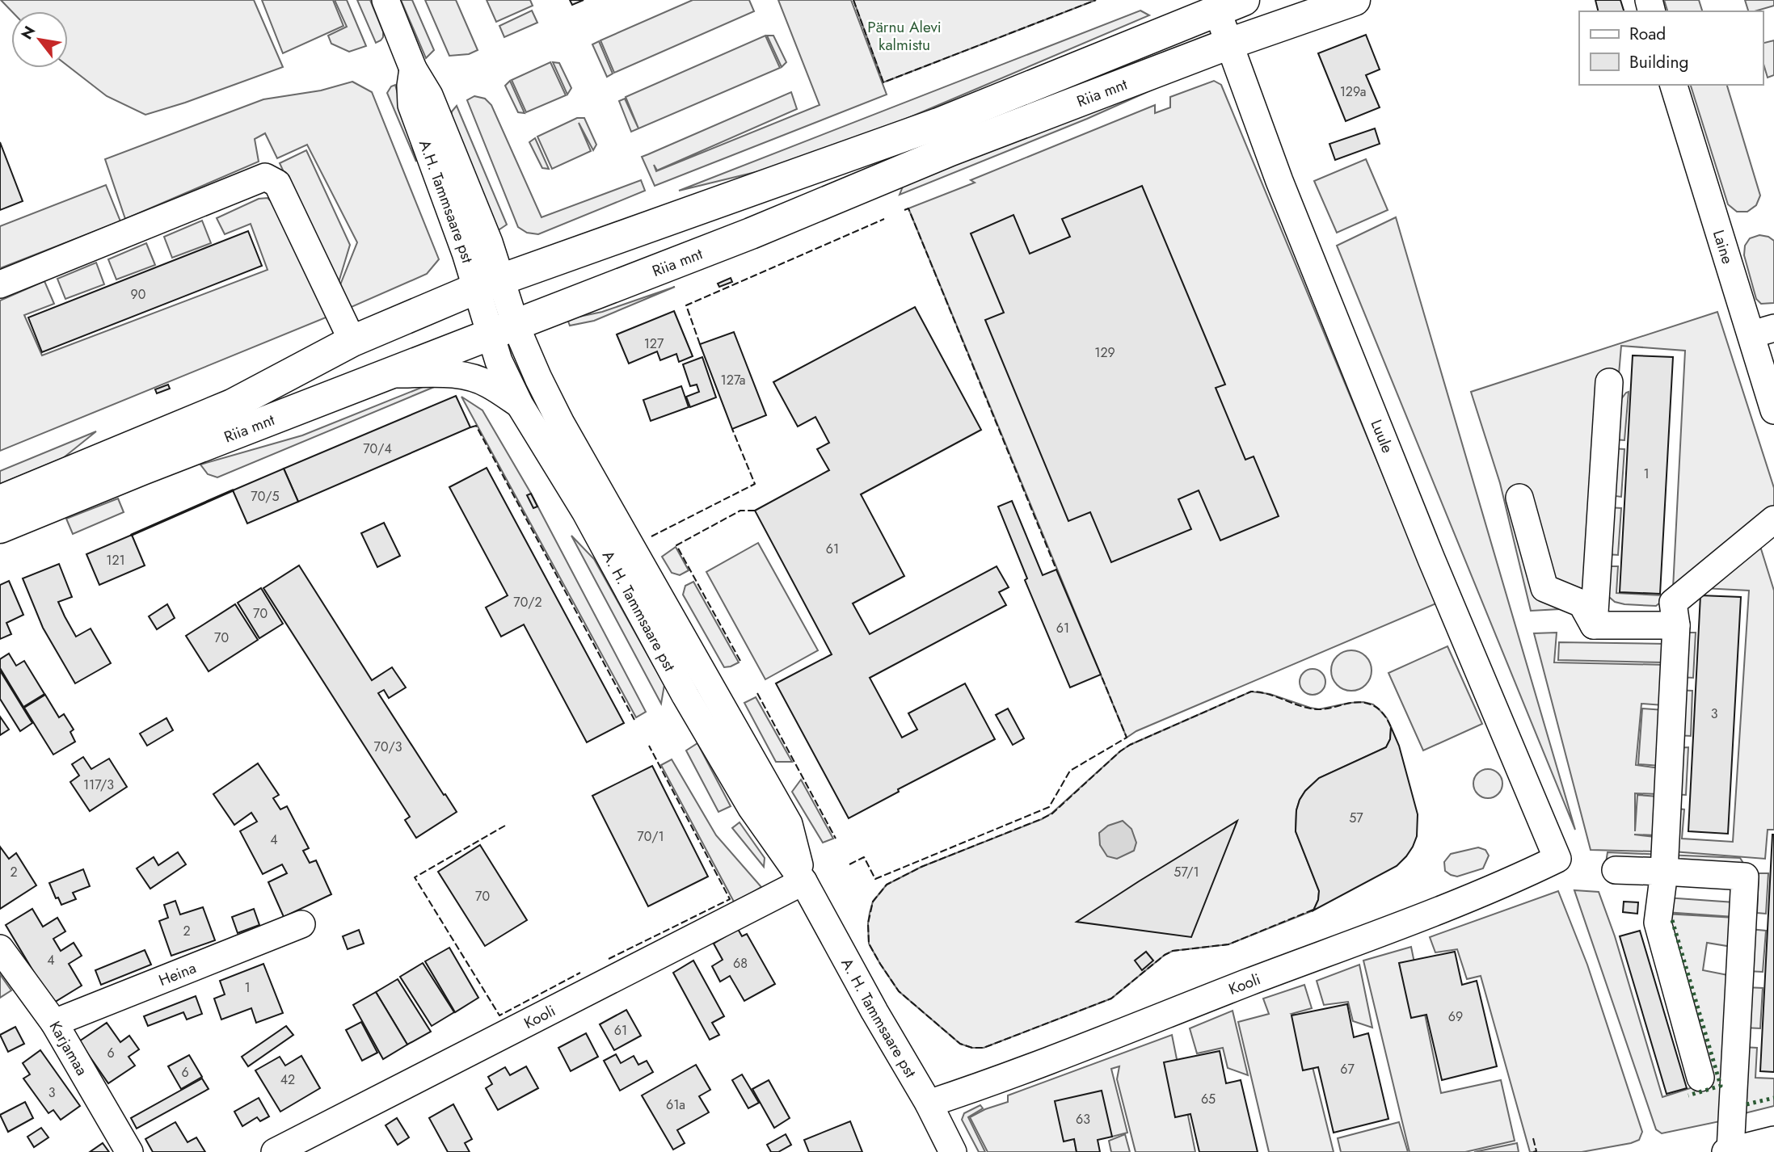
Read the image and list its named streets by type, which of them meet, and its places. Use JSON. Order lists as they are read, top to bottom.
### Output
{
  "streets": {
    "main road": ["Riia mnt"],
    "street": [
      "A.H. Tammsaare pst",
      "Laine",
      "Luule",
      "A. H. Tammsaare pst",
      "Heina",
      "Kooli",
      "Karjamaa"
    ]
  },
  "crossings": [
    ["Riia mnt", "A.H. Tammsaare pst"],
    ["Riia mnt", "Luule"],
    ["Riia mnt", "A. H. Tammsaare pst"],
    ["A.H. Tammsaare pst", "A. H. Tammsaare pst"],
    ["Luule", "Kooli"],
    ["A. H. Tammsaare pst", "Kooli"],
    ["Heina", "Karjamaa"]
  ],
  "parks": ["Pärnu Alevi kalmistu"],
  "house_numbers": [
    "129a",
    "90",
    "127",
    "129",
    "127a",
    "70/4",
    "1",
    "70/5",
    "61",
    "121",
    "70/2",
    "70",
    "61",
    "70",
    "3",
    "70/3",
    "117/3",
    "57",
    "70/1",
    "4",
    "2",
    "57/1",
    "70",
    "2",
    "4",
    "68",
    "1",
    "69",
    "61",
    "6",
    "67",
    "6",
    "42",
    "3",
    "65",
    "61a",
    "63"
  ],
  "legend": ["Road", "Building"],
  "north": "top left"
}
